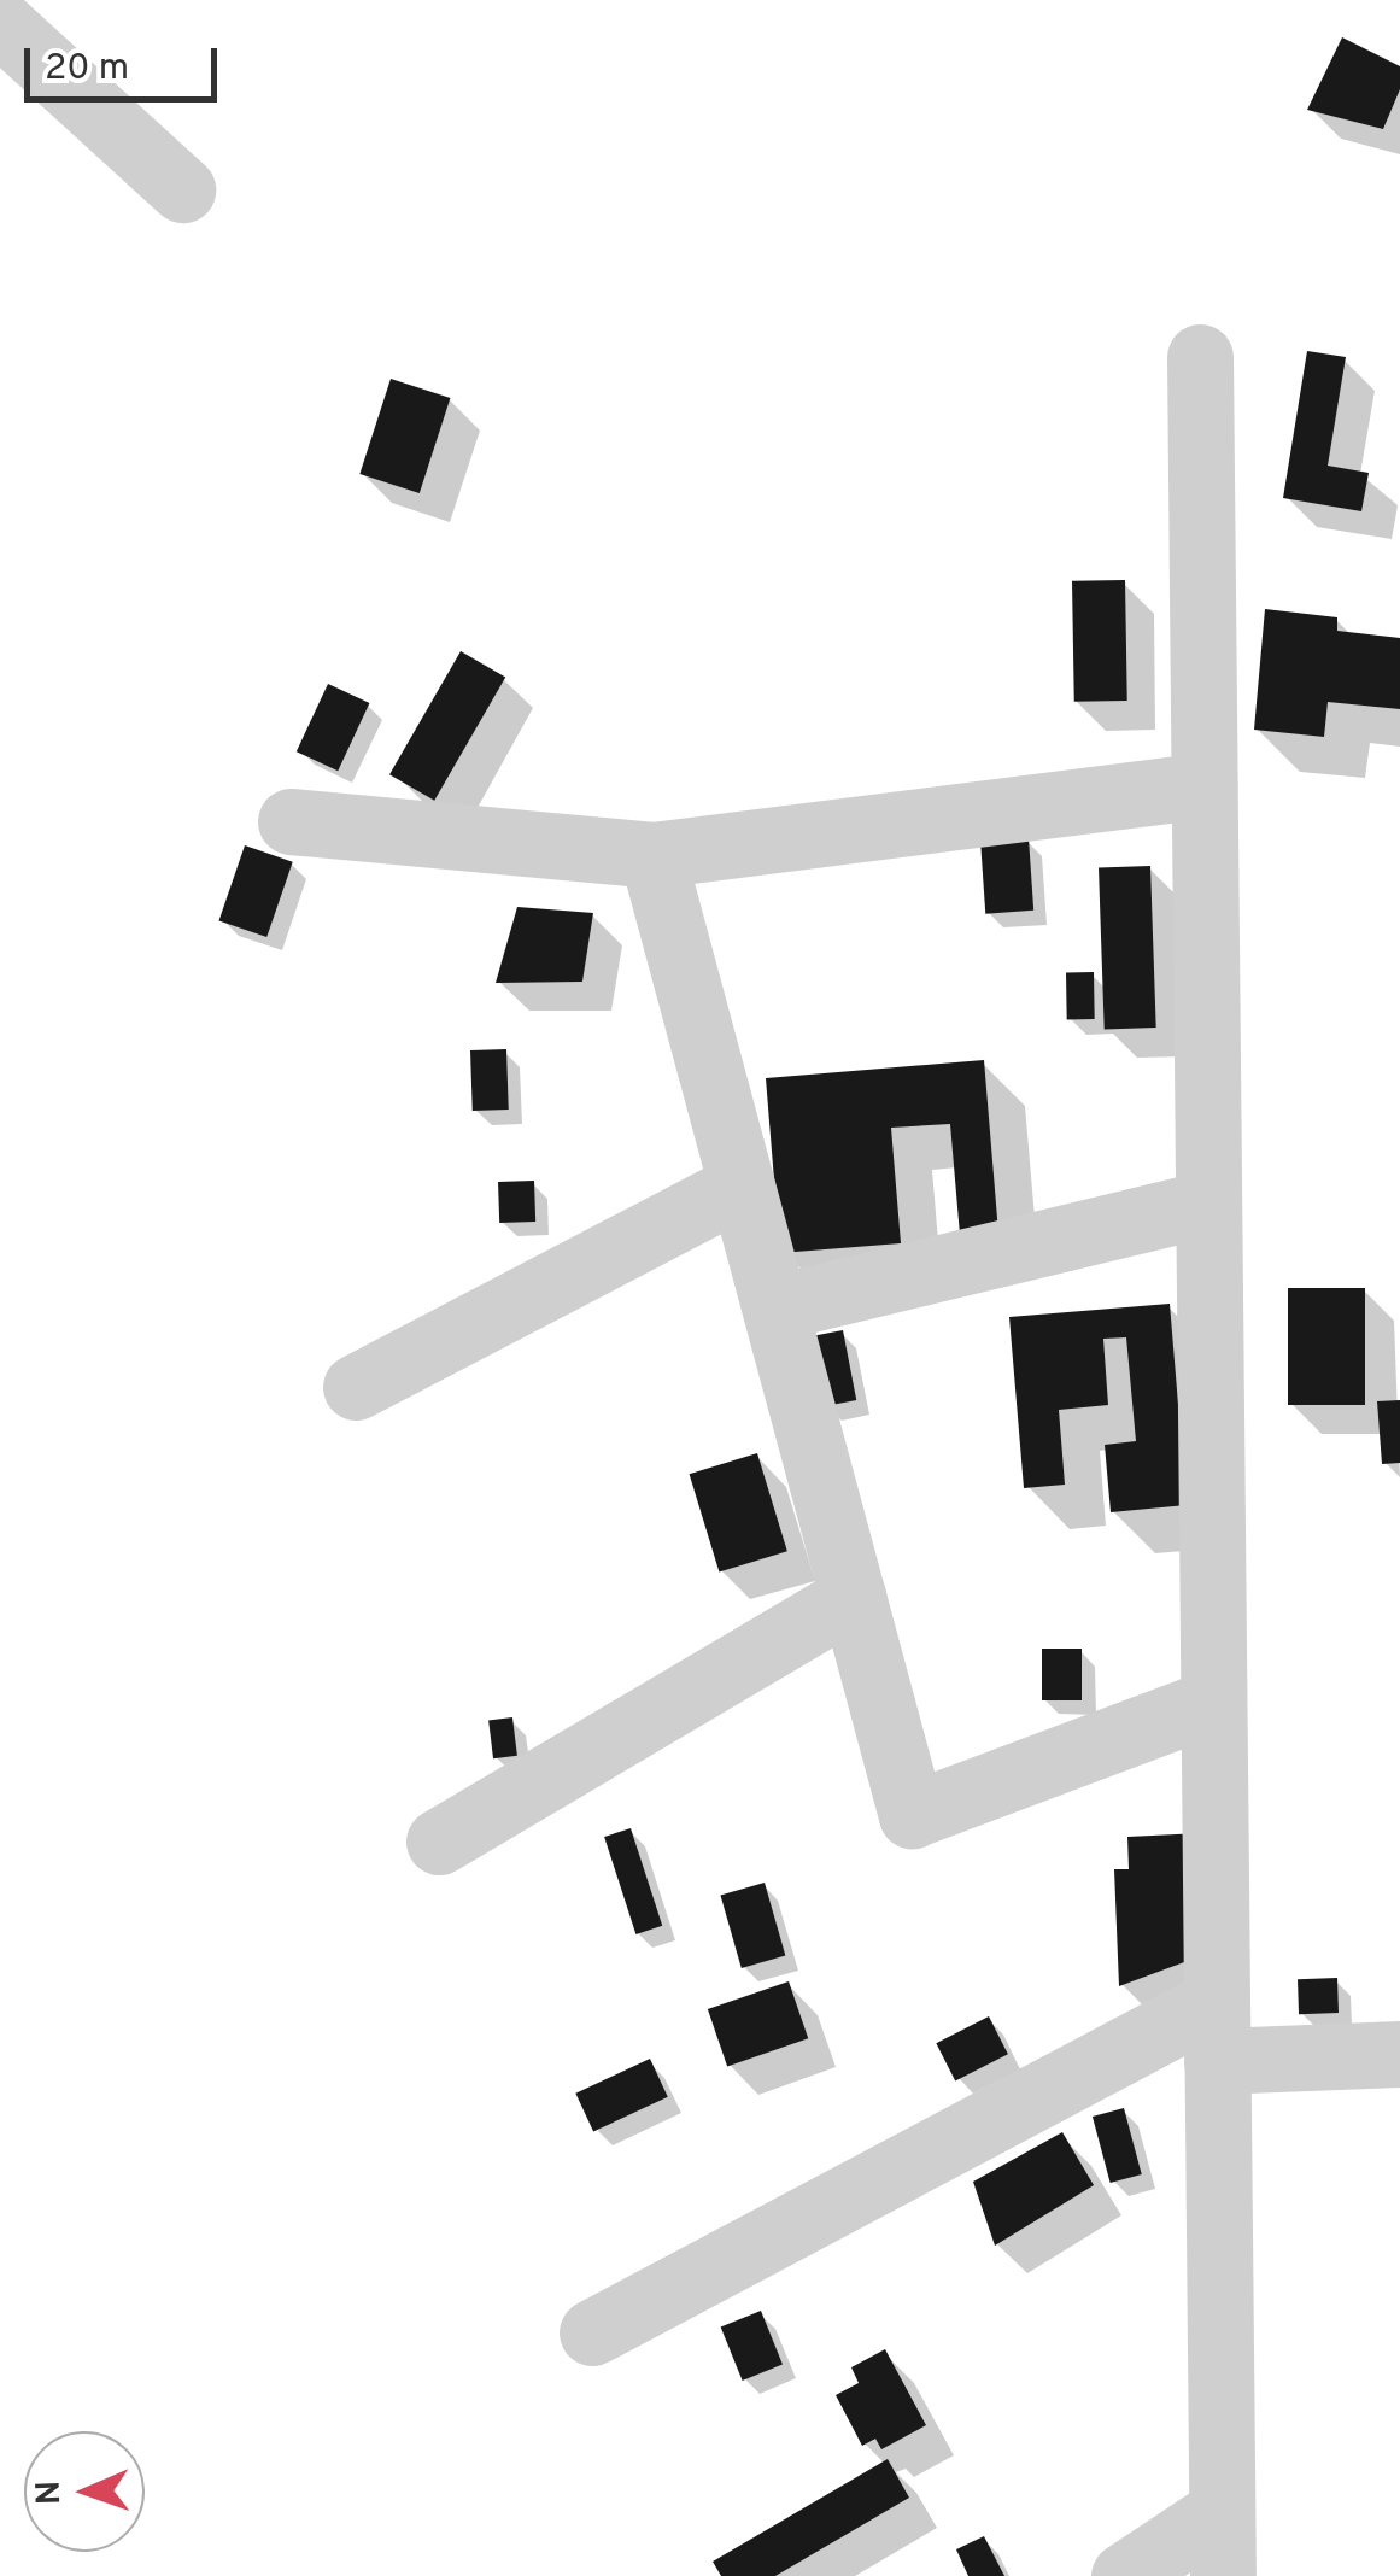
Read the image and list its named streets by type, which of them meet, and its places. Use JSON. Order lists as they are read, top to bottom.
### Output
{
  "scale_bar": "20 m",
  "north": "left"
}
